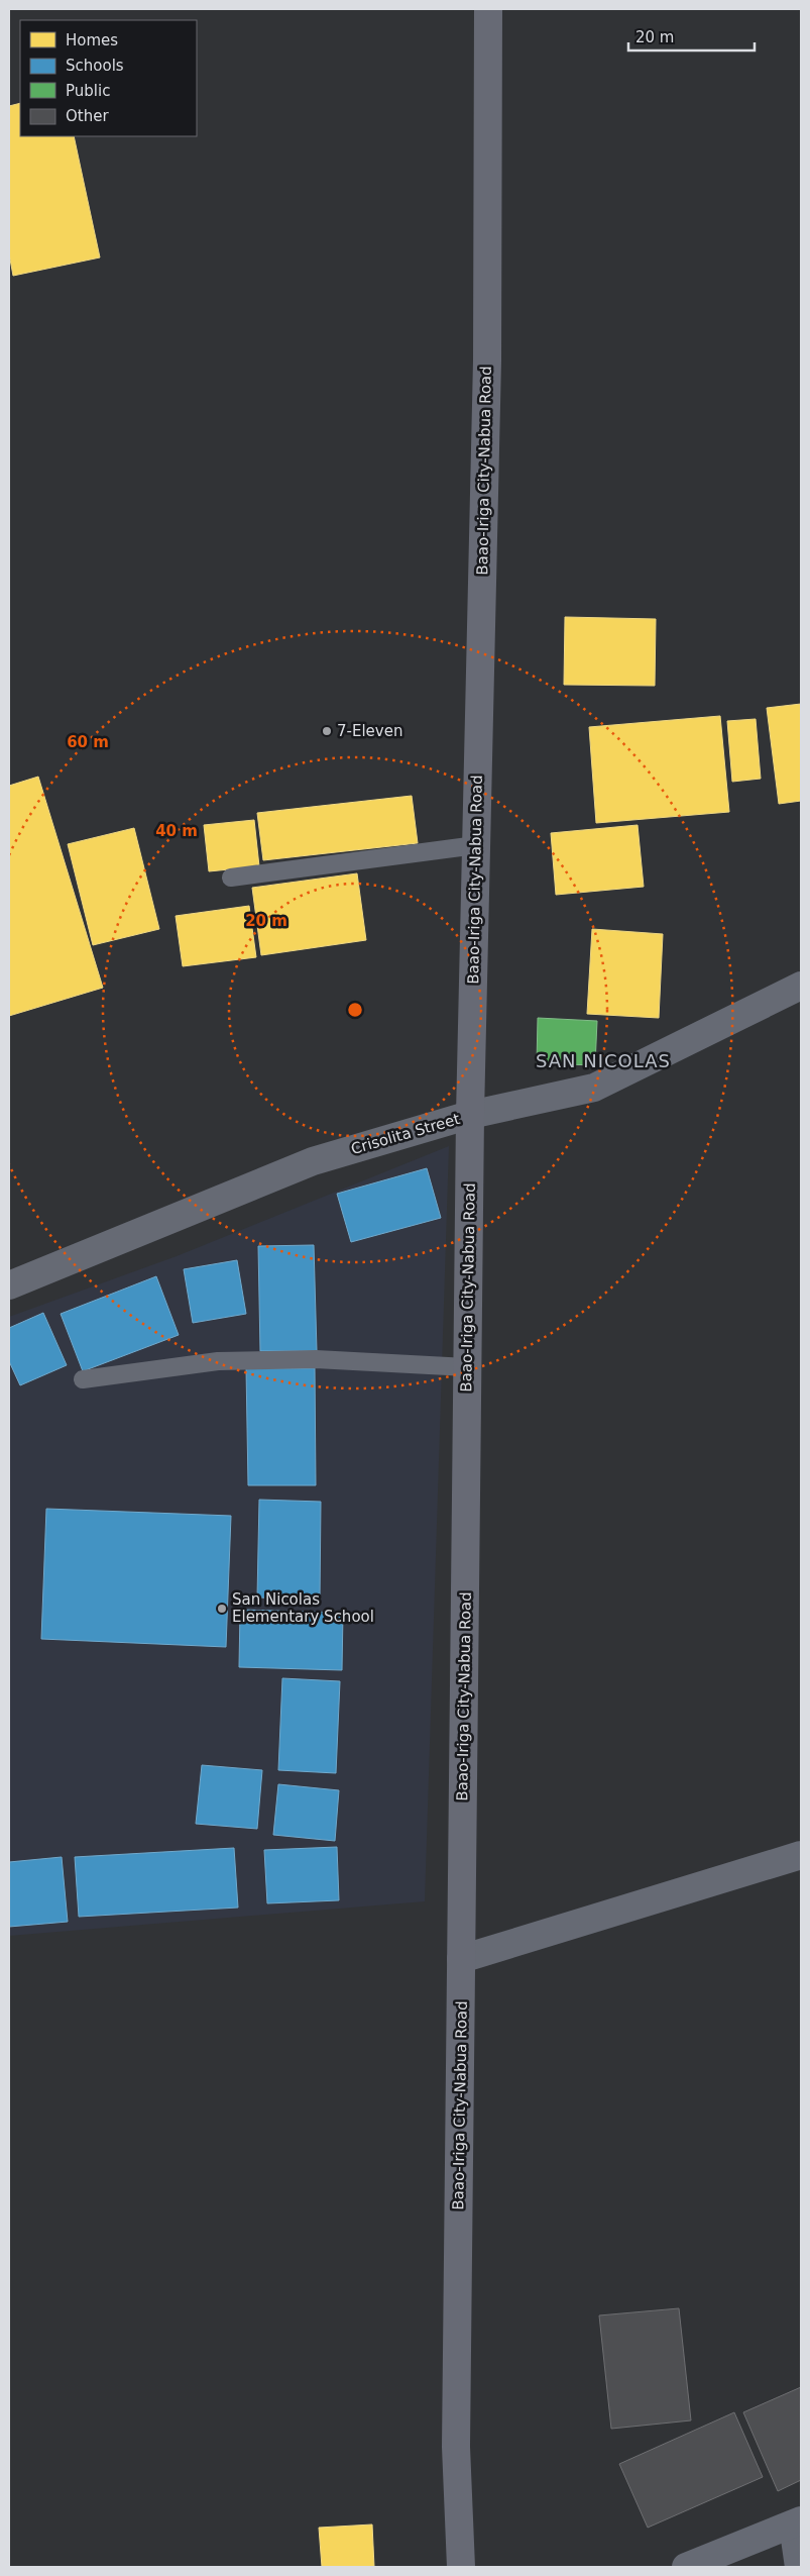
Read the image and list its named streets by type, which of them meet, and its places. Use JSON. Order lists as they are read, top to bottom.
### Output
{
  "streets": {
    "main road": ["Baao-Iriga City-Nabua Road"],
    "street": ["Crisolita Street"]
  },
  "crossings": [
    ["Baao-Iriga City-Nabua Road", "Crisolita Street"]
  ],
  "districts": ["SAN NICOLAS"],
  "places": ["7-Eleven", "San Nicolas Elementary School"],
  "legend": [
    "Homes",
    "Schools",
    "Public",
    "Other"
  ],
  "scale_bar": "20 m",
  "rings": ["60 m", "40 m", "20 m"]
}
